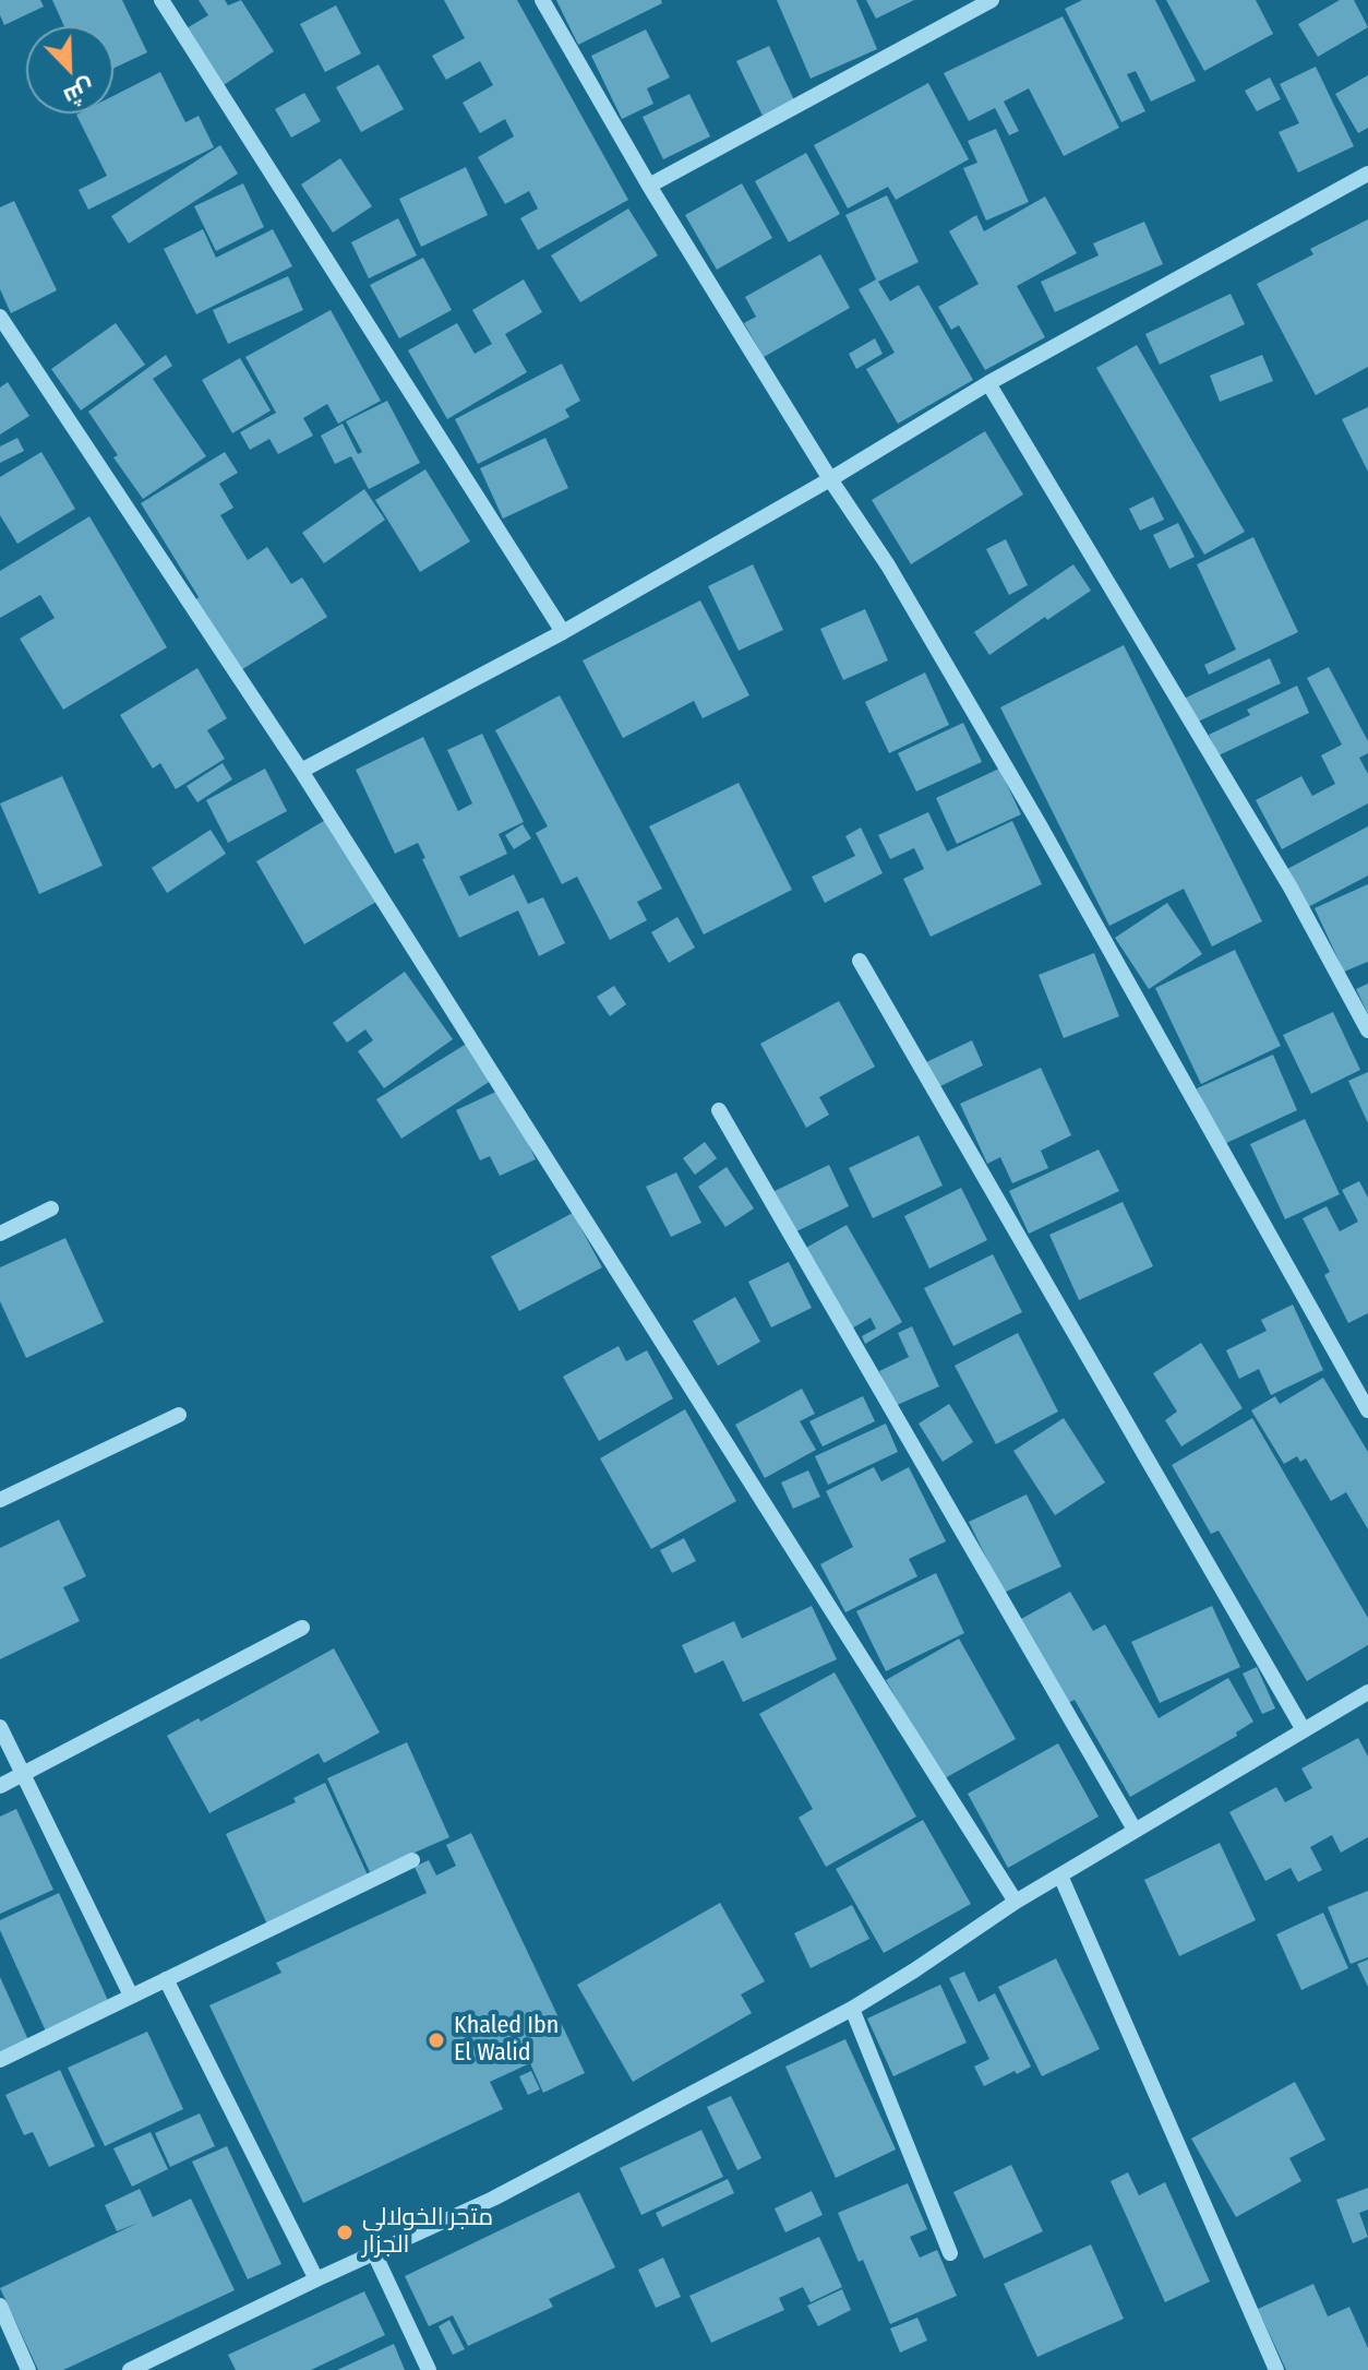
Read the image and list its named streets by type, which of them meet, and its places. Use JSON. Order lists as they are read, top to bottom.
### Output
{
  "places": ["Khaled Ibn El Walid", "متجر الخولالي الجزار"],
  "north": "bottom right"
}
